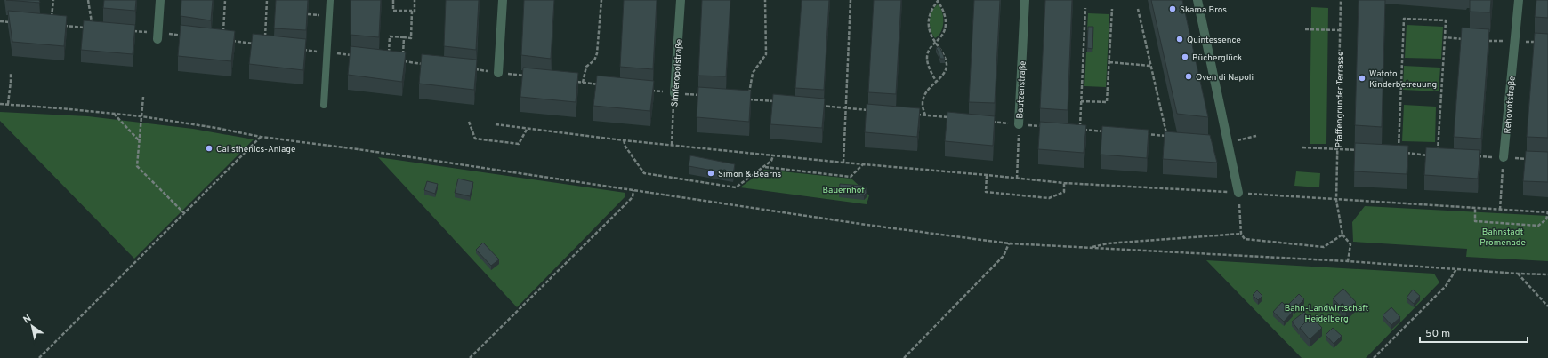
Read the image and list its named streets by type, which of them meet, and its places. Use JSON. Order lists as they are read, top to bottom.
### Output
{
  "streets": {
    "street": ["Simferopolstraße", "Bautzenstraße", "Rehovotstraße"],
    "path": ["Pfaffengrunder Terrasse"]
  },
  "parks": ["Bauernhof", "Bahnstadt Promenade", "Bahn-Landwirtschaft Heidelberg"],
  "places": [
    "Skama Bros",
    "Quintessence",
    "Bücherglück",
    "Oven di Napoli",
    "Watoto Kinderbetreuung",
    "Calisthenics-Anlage",
    "Simon & Bearns"
  ],
  "scale_bar": "50 m",
  "north": "top left"
}
